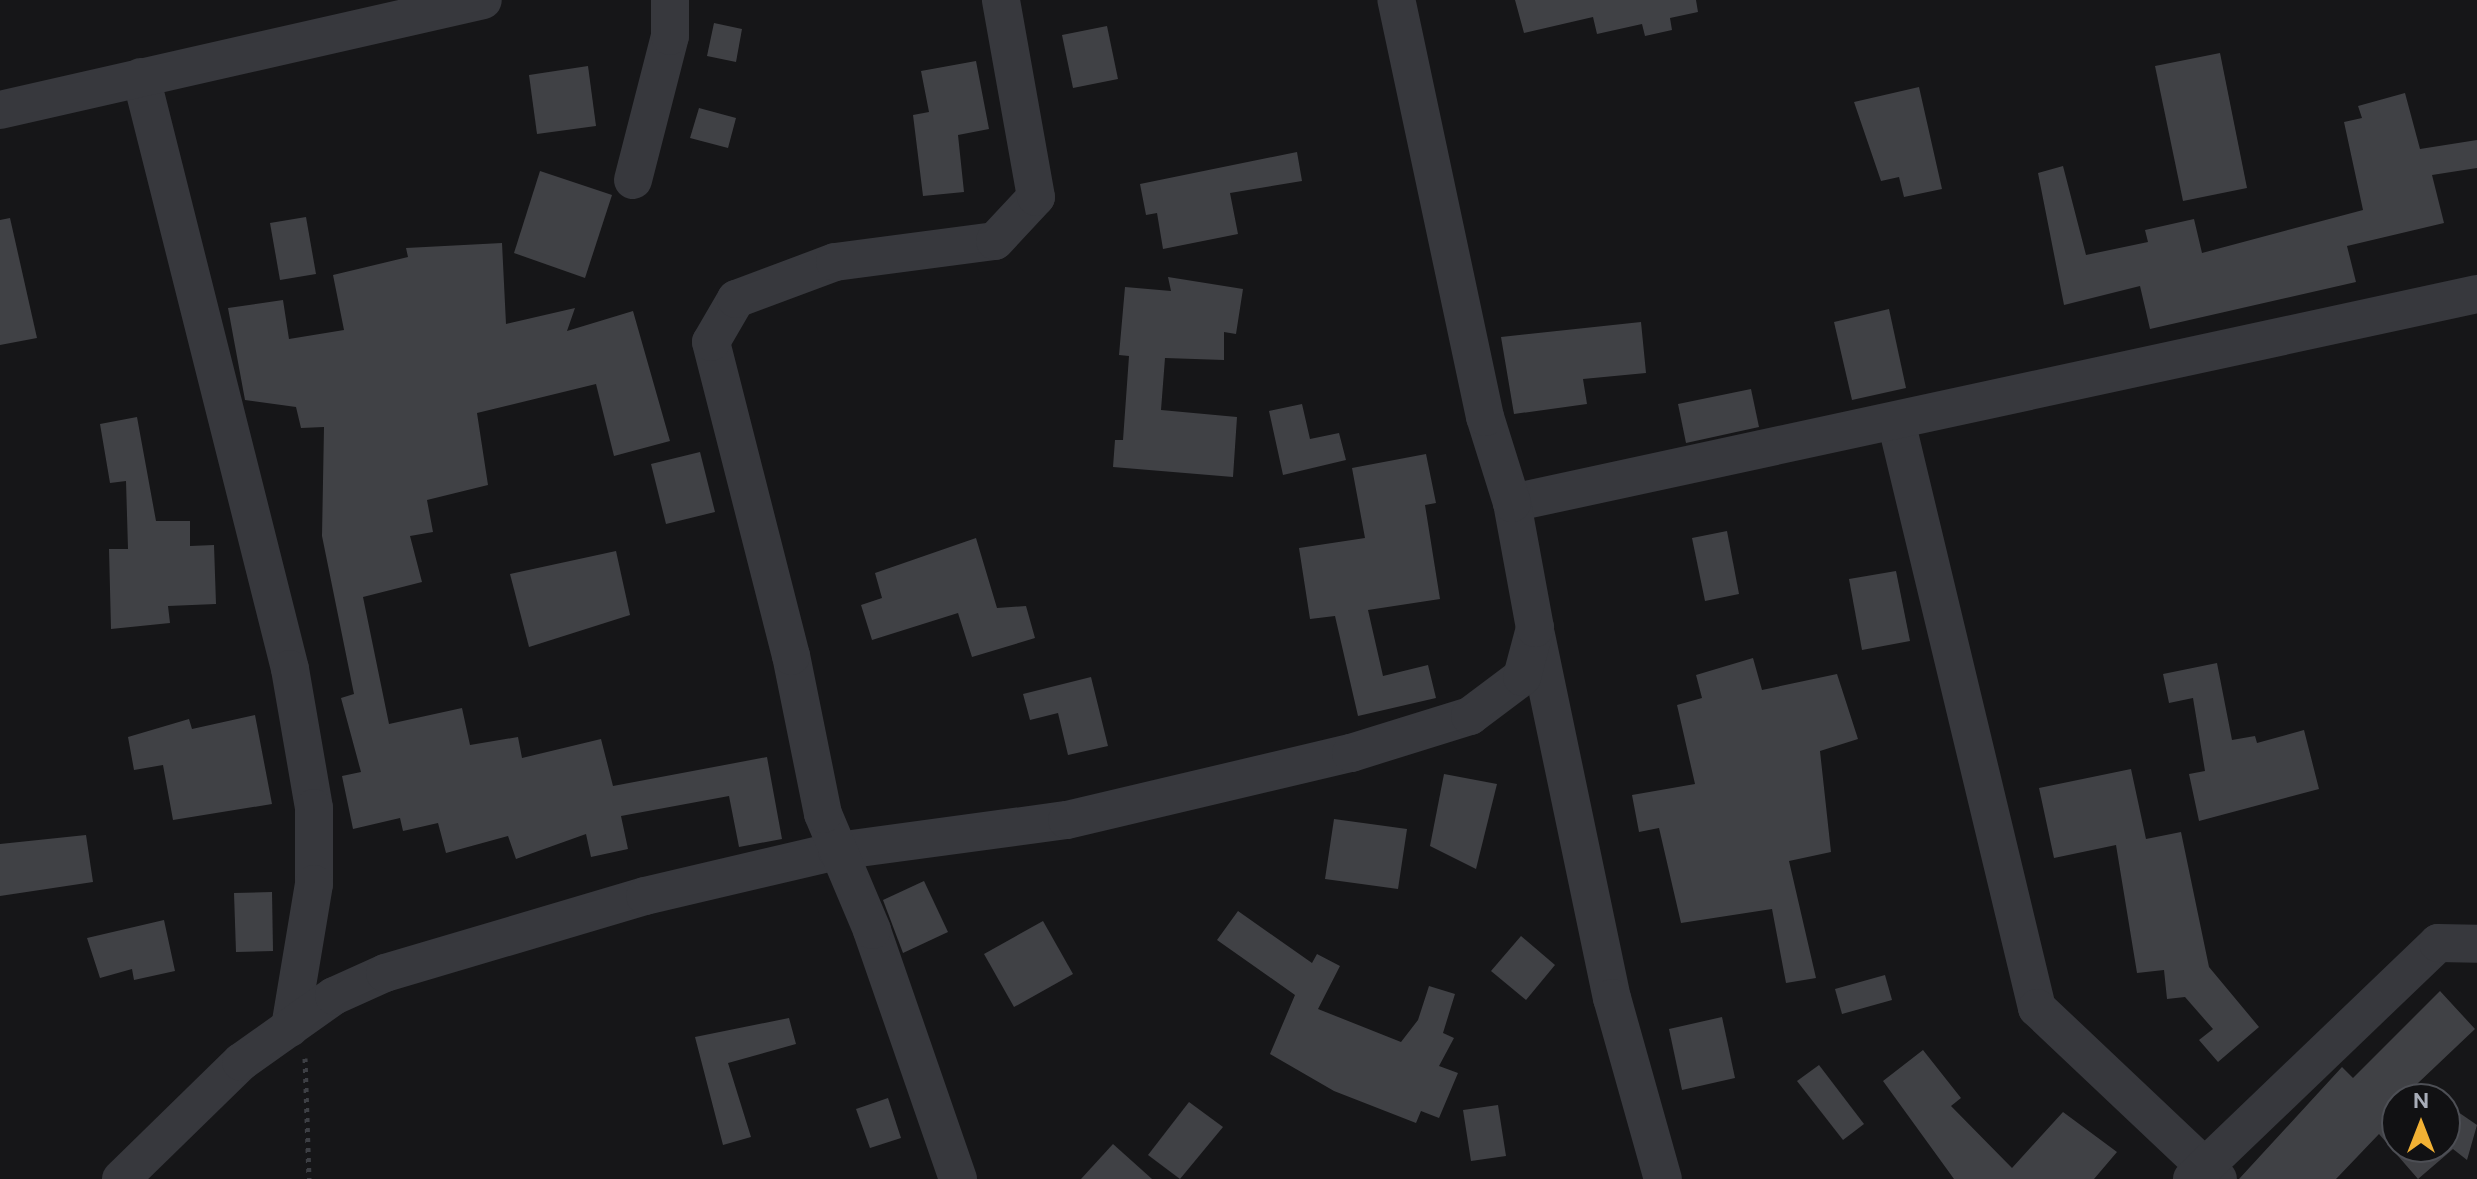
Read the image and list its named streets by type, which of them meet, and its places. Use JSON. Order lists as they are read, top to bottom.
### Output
{
  "north": "top"
}
